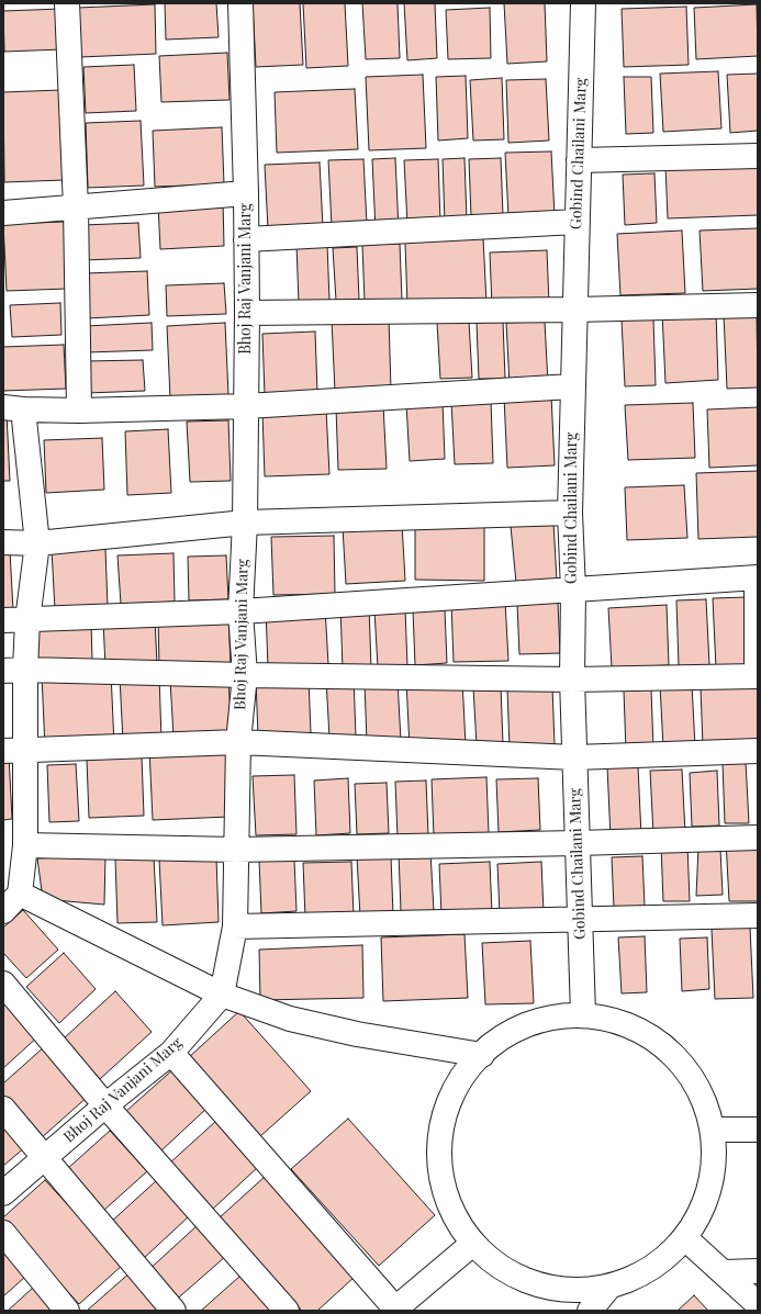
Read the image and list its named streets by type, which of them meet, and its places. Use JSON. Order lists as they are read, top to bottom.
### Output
{
  "streets": {
    "street": ["Gobind Chailani Marg", "Bhoj Raj Vanjani Marg"]
  }
}
